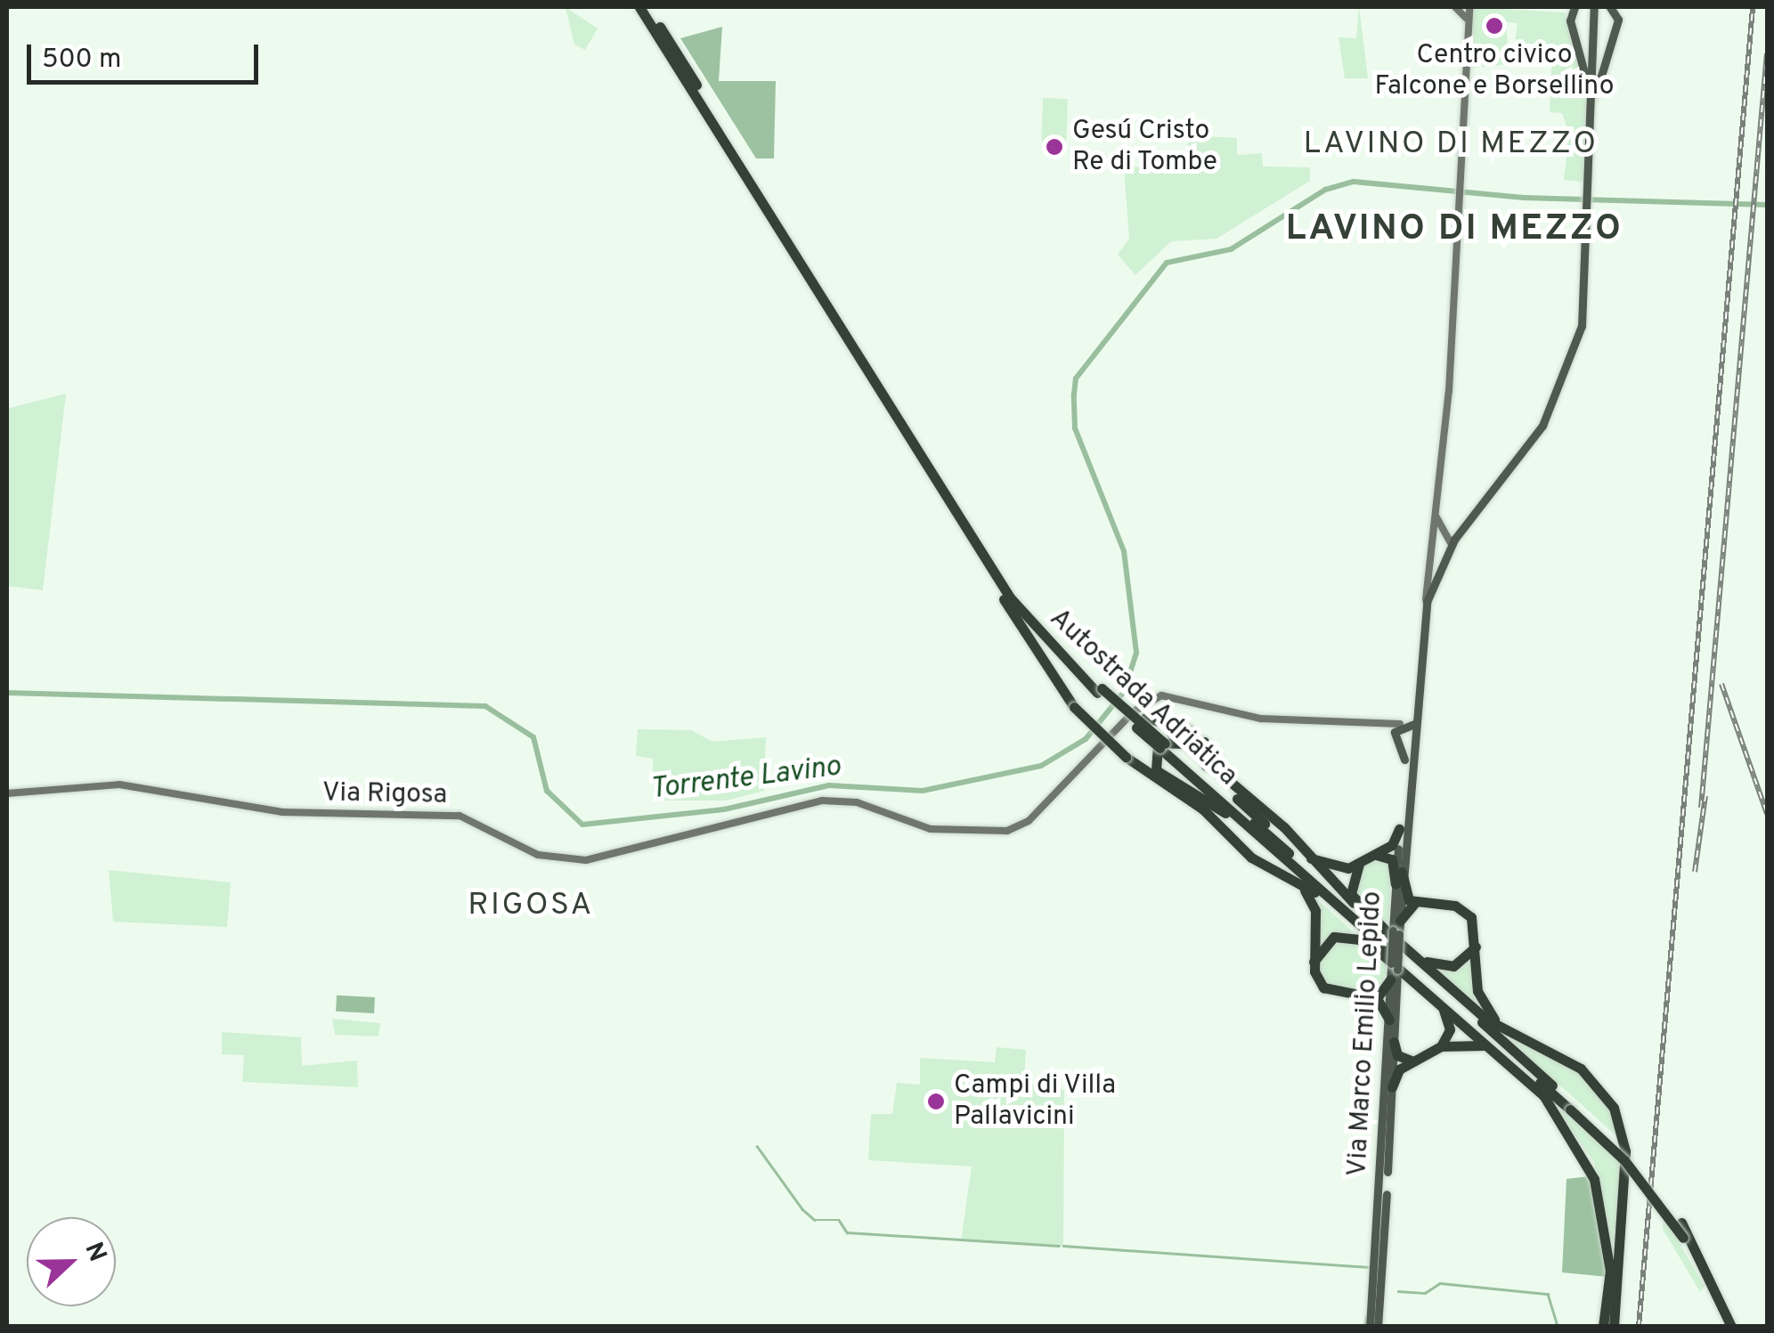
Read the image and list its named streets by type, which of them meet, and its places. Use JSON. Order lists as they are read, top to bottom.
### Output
{
  "streets": {
    "highway": ["Autostrada Adriatica"],
    "main road": ["Via Rigosa", "Via Marco Emilio Lepido"]
  },
  "crossings": [
    ["Via Rigosa", "Via Marco Emilio Lepido"]
  ],
  "districts": ["LAVINO DI MEZZO", "LAVINO DI MEZZO", "RIGOSA"],
  "water": ["Torrente Lavino"],
  "places": ["Centro civico Falcone e Borsellino", "Gesú Cristo Re di Tombe", "Campi di Villa Pallavicini"],
  "scale_bar": "500 m",
  "north": "right"
}
